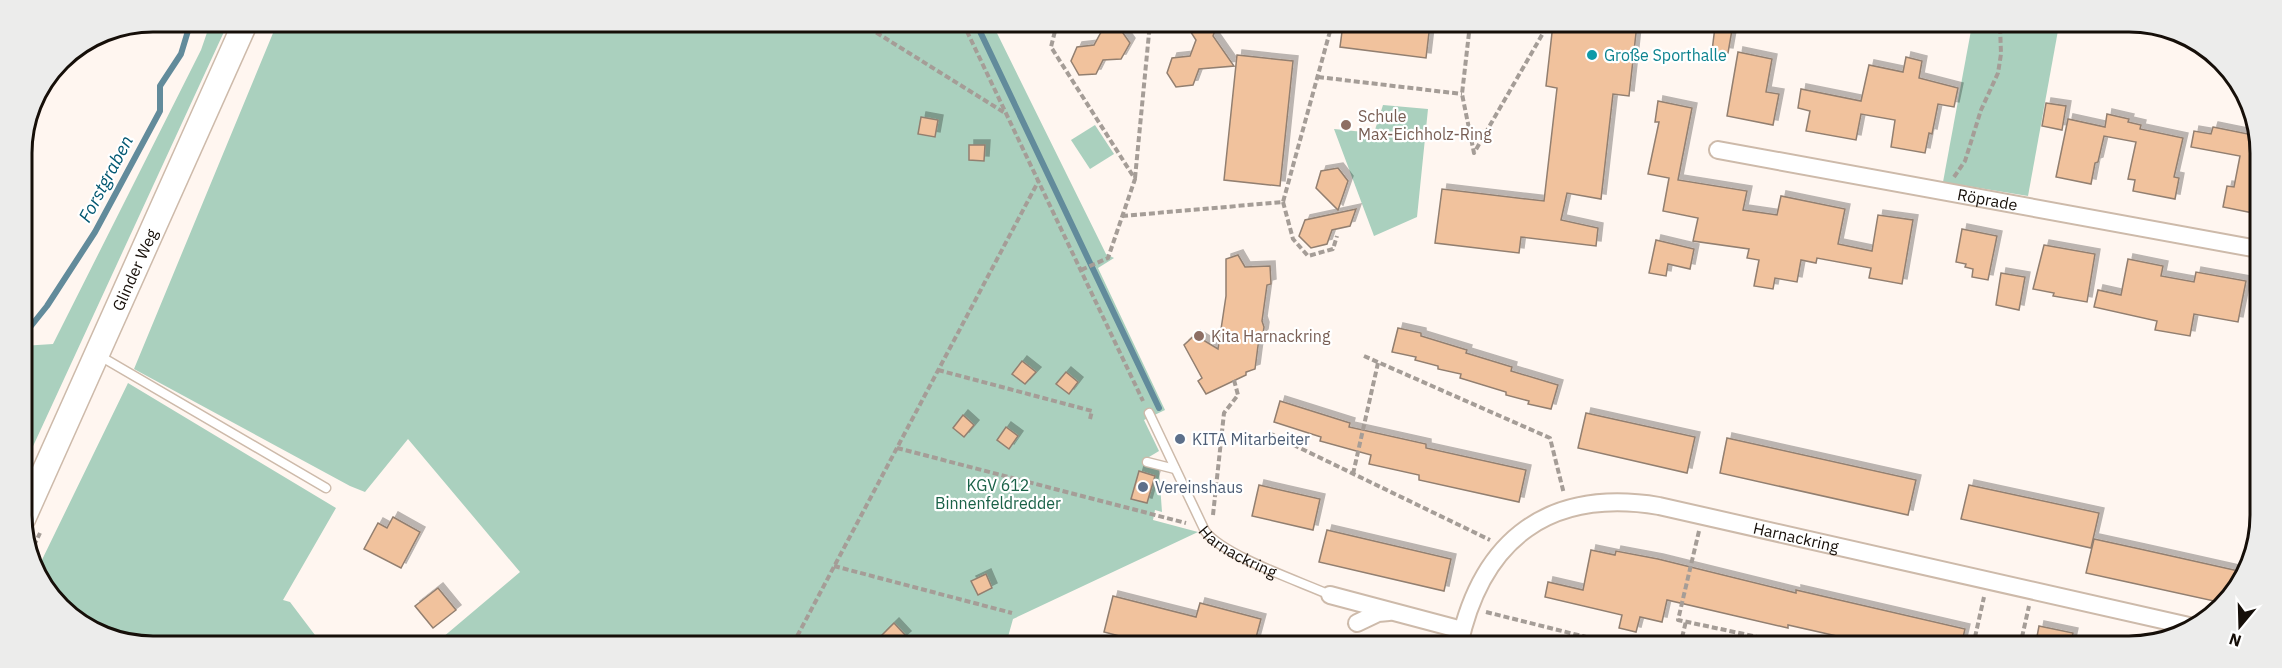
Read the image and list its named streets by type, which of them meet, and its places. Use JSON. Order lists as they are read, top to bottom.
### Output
{
  "streets": {
    "main road": ["Glinder Weg"],
    "street": ["Röprade", "Harnackring"]
  },
  "water": ["Forstgraben"],
  "parks": ["KGV 612 Binnenfeldredder"],
  "places": [
    "Große Sporthalle",
    "Schule Max-Eichholz-Ring",
    "Kita Harnackring",
    "KITA Mitarbeiter",
    "Vereinshaus"
  ],
  "north": "bottom"
}
